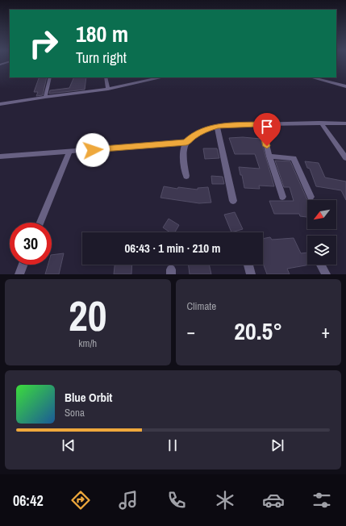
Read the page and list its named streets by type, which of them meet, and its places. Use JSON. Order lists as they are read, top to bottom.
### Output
{
  "north": "bottom left",
  "page": {
    "turn": ["180 m", "Turn right"],
    "limit": "30",
    "trip": "06:43 · 1 min · 210 m",
    "tile": [
      ["20", "km/h"],
      "Climate"
    ],
    "heat": ["−", "20.5°", "+"],
    "song": ["Blue Orbit", "Sona"],
    "tabs": "06:42"
  }
}
